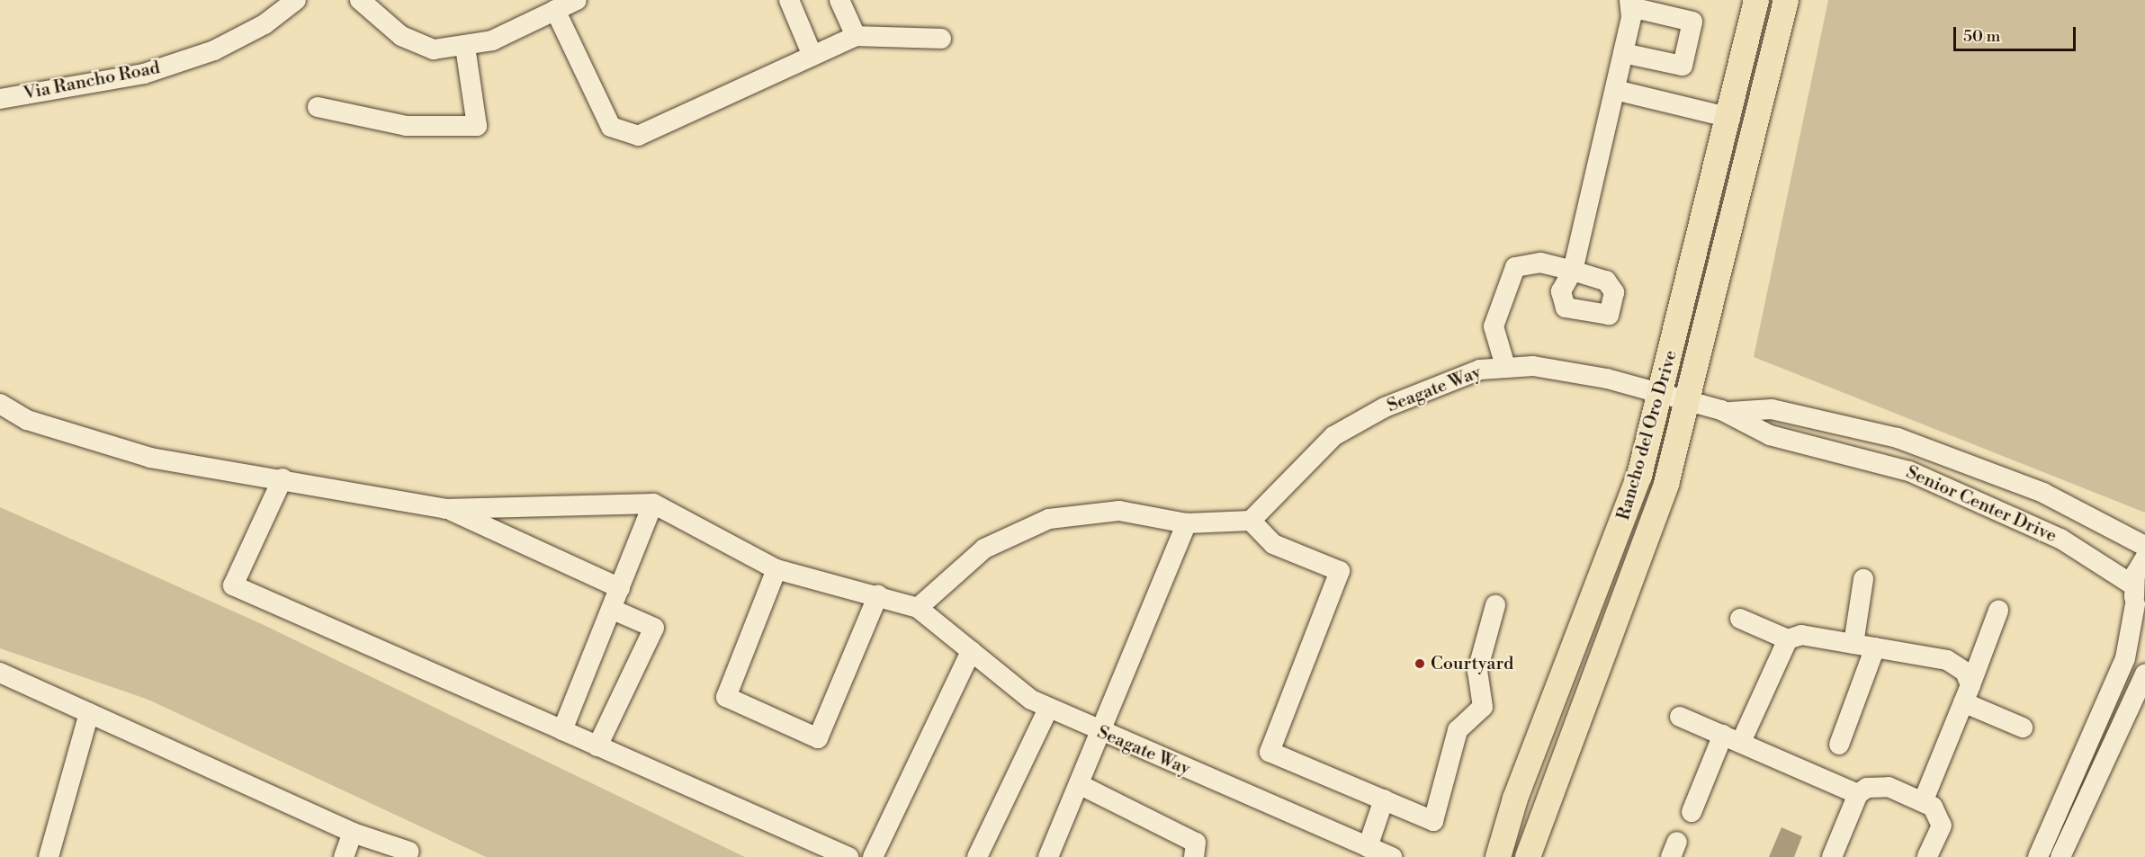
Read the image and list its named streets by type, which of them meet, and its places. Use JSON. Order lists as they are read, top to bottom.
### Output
{
  "streets": {
    "main road": ["Rancho del Oro Drive"],
    "street": ["Via Rancho Road", "Seagate Way", "Senior Center Drive"]
  },
  "crossings": [
    ["Seagate Way", "Rancho del Oro Drive"],
    ["Seagate Way", "Senior Center Drive"],
    ["Rancho del Oro Drive", "Senior Center Drive"]
  ],
  "places": ["Courtyard"],
  "scale_bar": "50 m"
}
